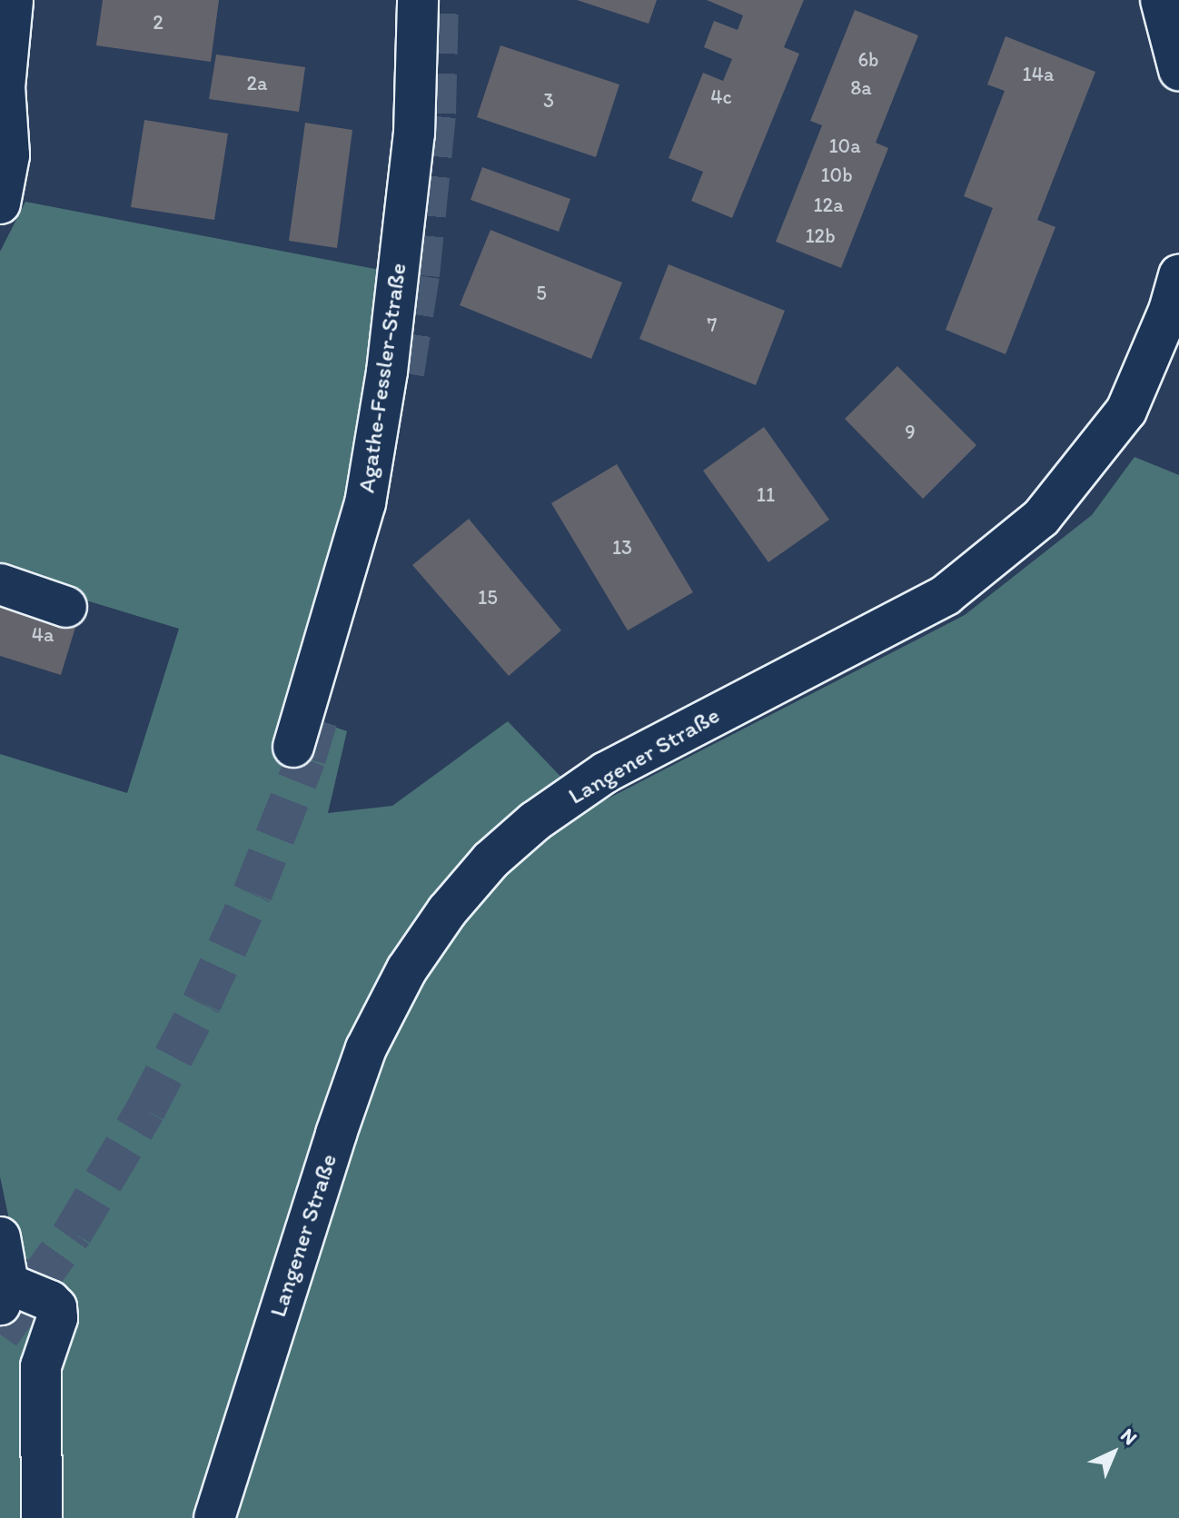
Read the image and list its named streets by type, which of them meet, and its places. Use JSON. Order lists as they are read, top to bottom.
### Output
{
  "streets": {
    "main road": ["Agathe-Fessler-Straße", "Langener Straße"]
  },
  "house_numbers": [
    "2",
    "6b",
    "14a",
    "2a",
    "8a",
    "4c",
    "3",
    "10a",
    "10b",
    "12a",
    "12b",
    "5",
    "7",
    "9",
    "11",
    "13",
    "15",
    "4a"
  ],
  "north": "top right"
}
